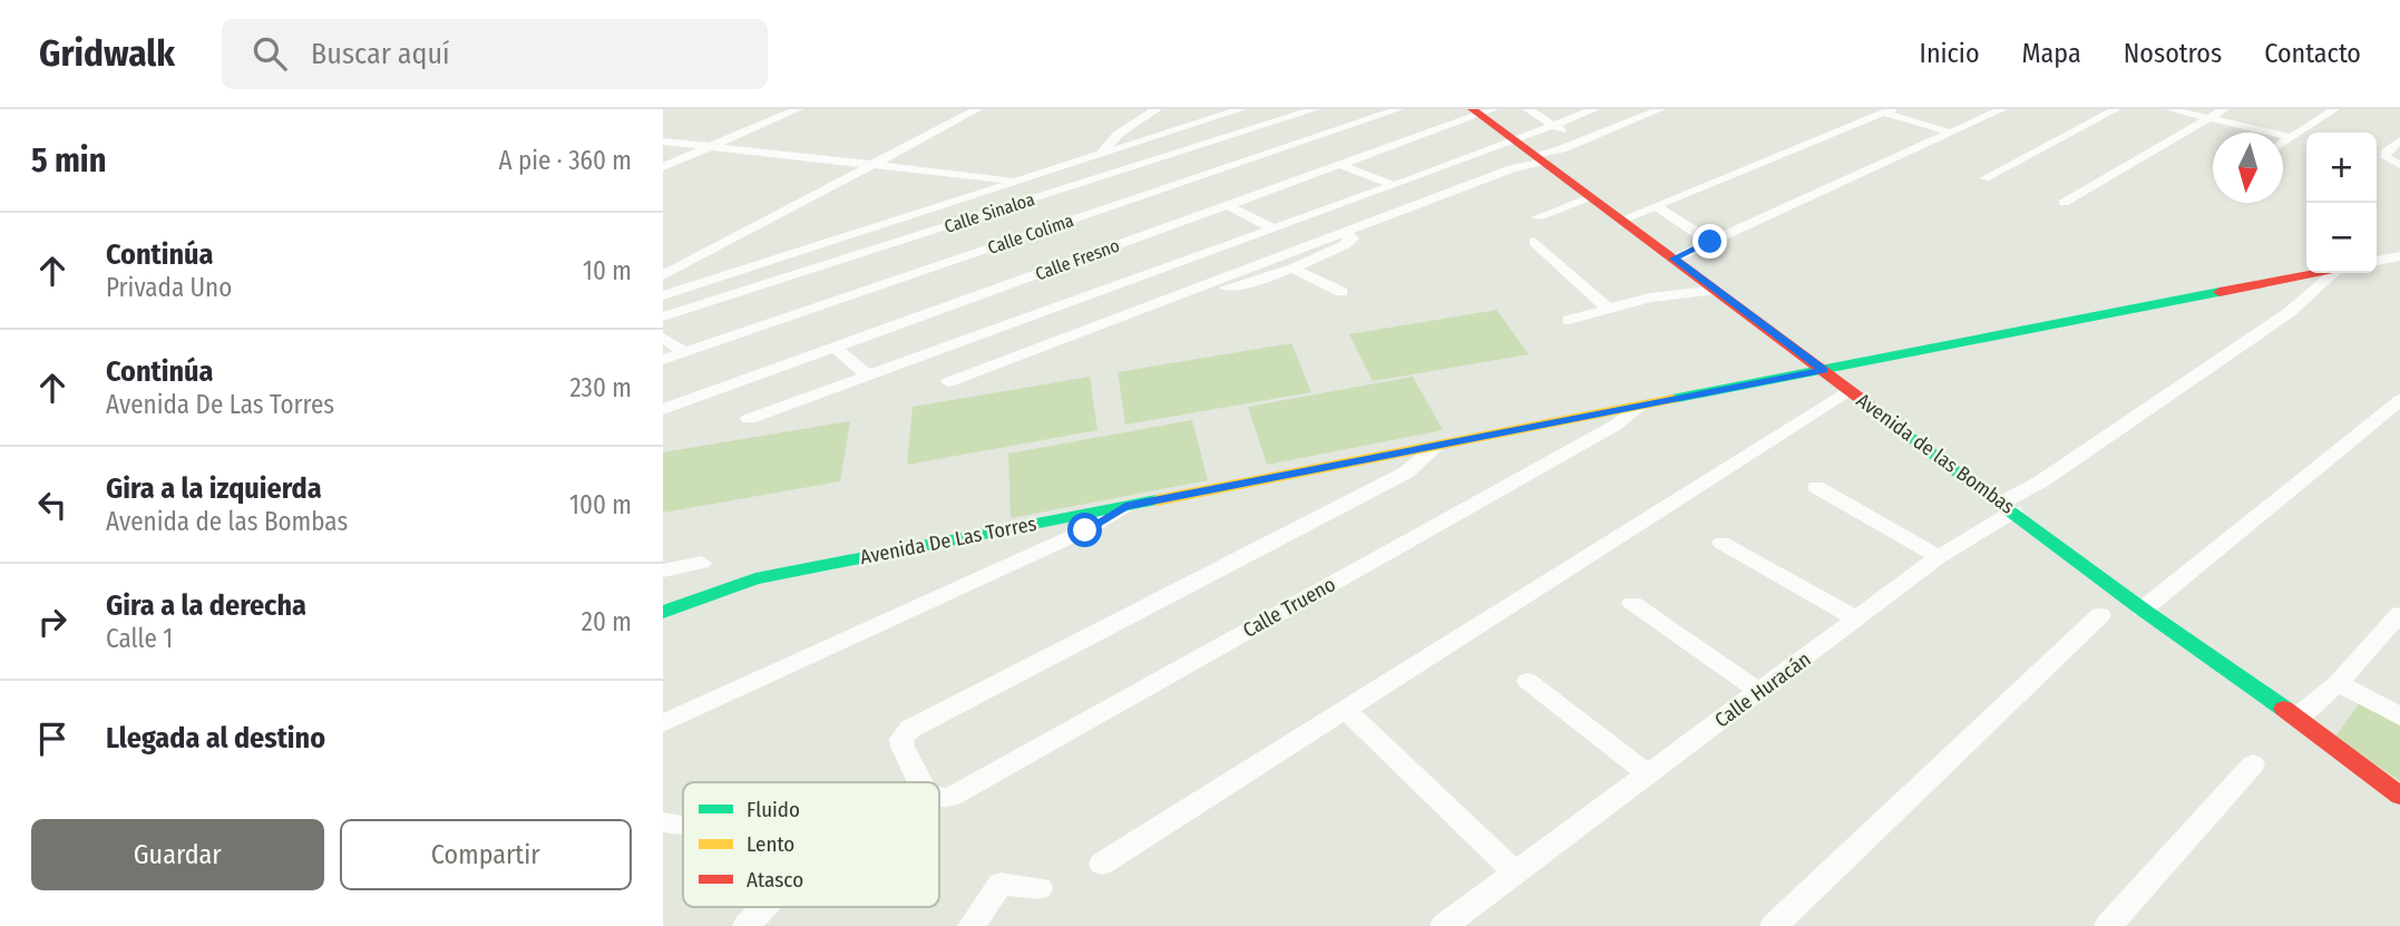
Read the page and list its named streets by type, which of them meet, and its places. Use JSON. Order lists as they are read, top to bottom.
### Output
{
  "streets": {
    "street": [
      "Calle Sinaloa",
      "Calle Colima",
      "Calle Fresno",
      "Avenida de las Bombas",
      "Avenida De Las Torres",
      "Calle Trueno",
      "Calle Huracán"
    ]
  },
  "crossings": [
    ["Calle Fresno", "Avenida de las Bombas"],
    ["Avenida de las Bombas", "Avenida De Las Torres"],
    ["Avenida de las Bombas", "Calle Huracán"],
    ["Avenida De Las Torres", "Calle Trueno"]
  ],
  "legend": ["Fluido", "Lento", "Atasco"],
  "north": "bottom",
  "page": {
    "header": "Gridwalk",
    "search": "Buscar aquí",
    "nav": [
      "Inicio",
      "Mapa",
      "Nosotros",
      "Contacto"
    ],
    "heading": ["5 min", "A pie · 360 m"],
    "map_buttons": ["+", "−"],
    "list": [
      ["Continúa", "Privada Uno", "10 m"],
      ["Continúa", "Avenida De Las Torres", "230 m"],
      ["Gira a la izquierda", "Avenida de las Bombas", "100 m"],
      ["Gira a la derecha", "Calle 1", "20 m"],
      "Llegada al destino"
    ],
    "buttons": ["Guardar", "Compartir"]
  }
}
